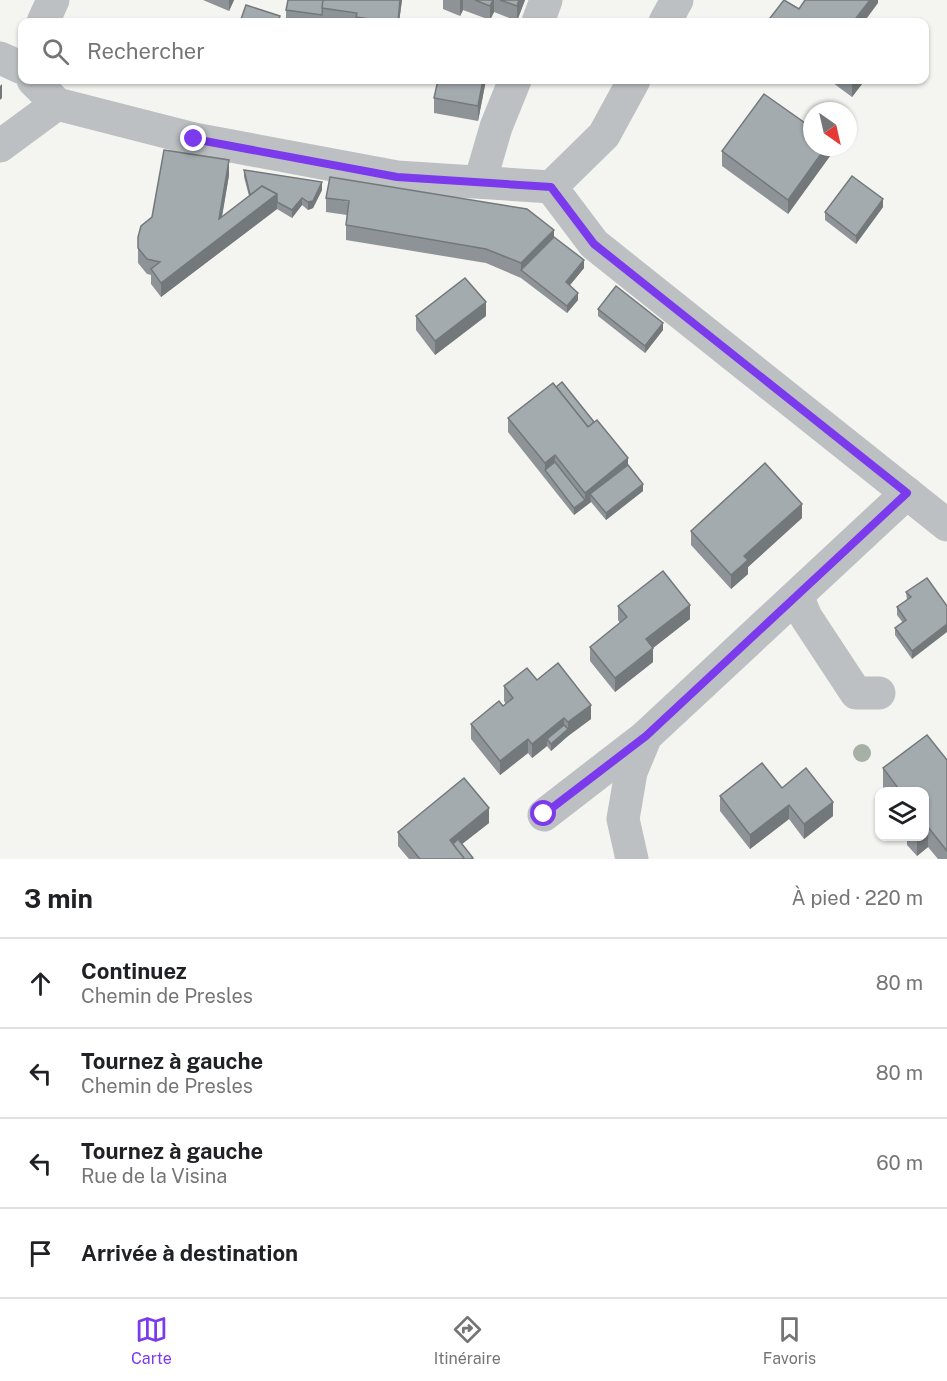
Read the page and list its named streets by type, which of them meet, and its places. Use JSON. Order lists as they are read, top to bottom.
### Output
{
  "north": "bottom right",
  "page": {
    "search": "Rechercher",
    "heading": ["3 min", "À pied · 220 m"],
    "list": [
      ["Continuez", "Chemin de Presles", "80 m"],
      ["Tournez à gauche", "Chemin de Presles", "80 m"],
      ["Tournez à gauche", "Rue de la Visina", "60 m"],
      "Arrivée à destination"
    ],
    "nav": ["Carte", "Itinéraire", "Favoris"]
  }
}
